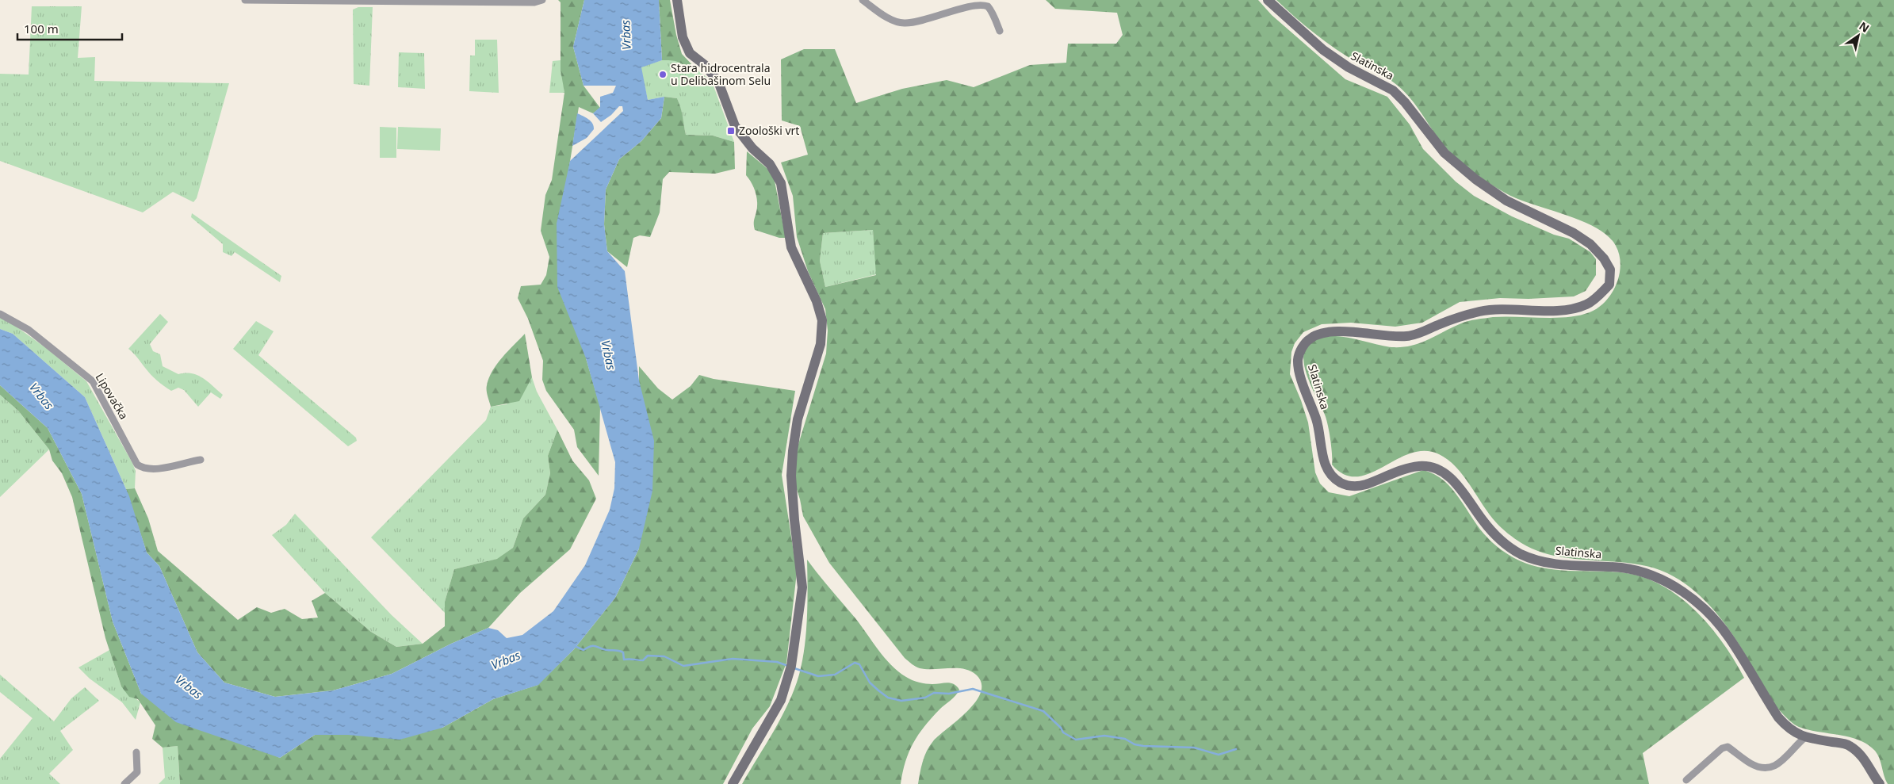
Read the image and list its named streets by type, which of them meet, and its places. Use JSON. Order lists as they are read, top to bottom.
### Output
{
  "streets": {
    "street": ["Slatinska", "Lipovačka"]
  },
  "water": ["Vrbas"],
  "places": {
    "other": ["Stara hidrocentrala u Delibašinom Selu"],
    "transit": ["Zoološki vrt"]
  },
  "scale_bar": "100 m",
  "north": "top right"
}
